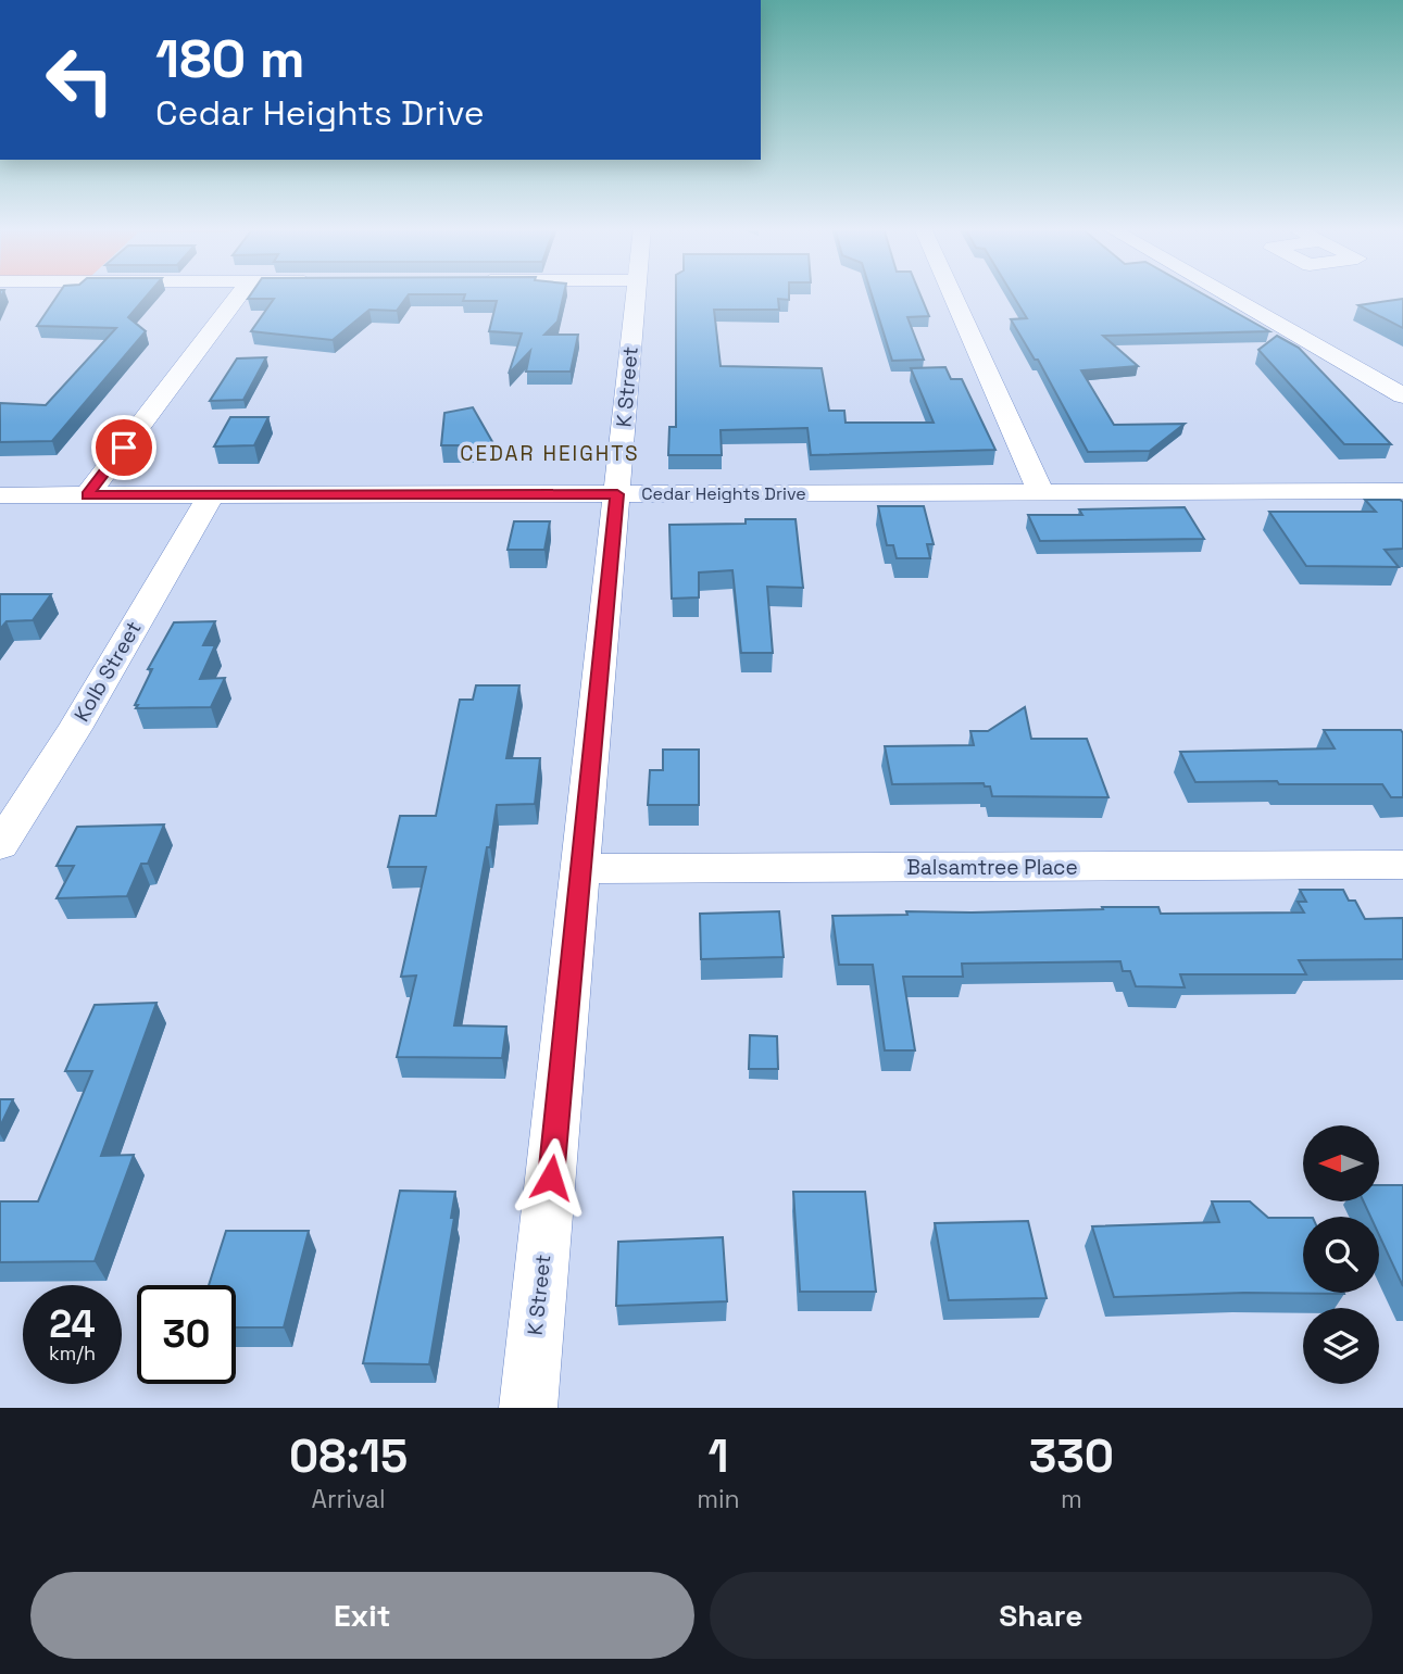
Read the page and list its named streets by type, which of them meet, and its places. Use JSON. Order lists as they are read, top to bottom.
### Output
{
  "streets": {
    "street": [
      "K Street",
      "Cedar Heights Drive",
      "Kolb Street",
      "Balsamtree Place"
    ]
  },
  "crossings": [
    ["K Street", "Cedar Heights Drive"],
    ["K Street", "Balsamtree Place"],
    ["Cedar Heights Drive", "Kolb Street"]
  ],
  "districts": ["CEDAR HEIGHTS"],
  "north": "left",
  "page": {
    "turn": ["180 m", "Cedar Heights Drive"],
    "speed": "24 km/h",
    "limit": "30",
    "eta": [
      "08:15",
      "Arrival",
      "1",
      "min",
      "330",
      "m"
    ],
    "buttons": ["Exit", "Share"]
  }
}
